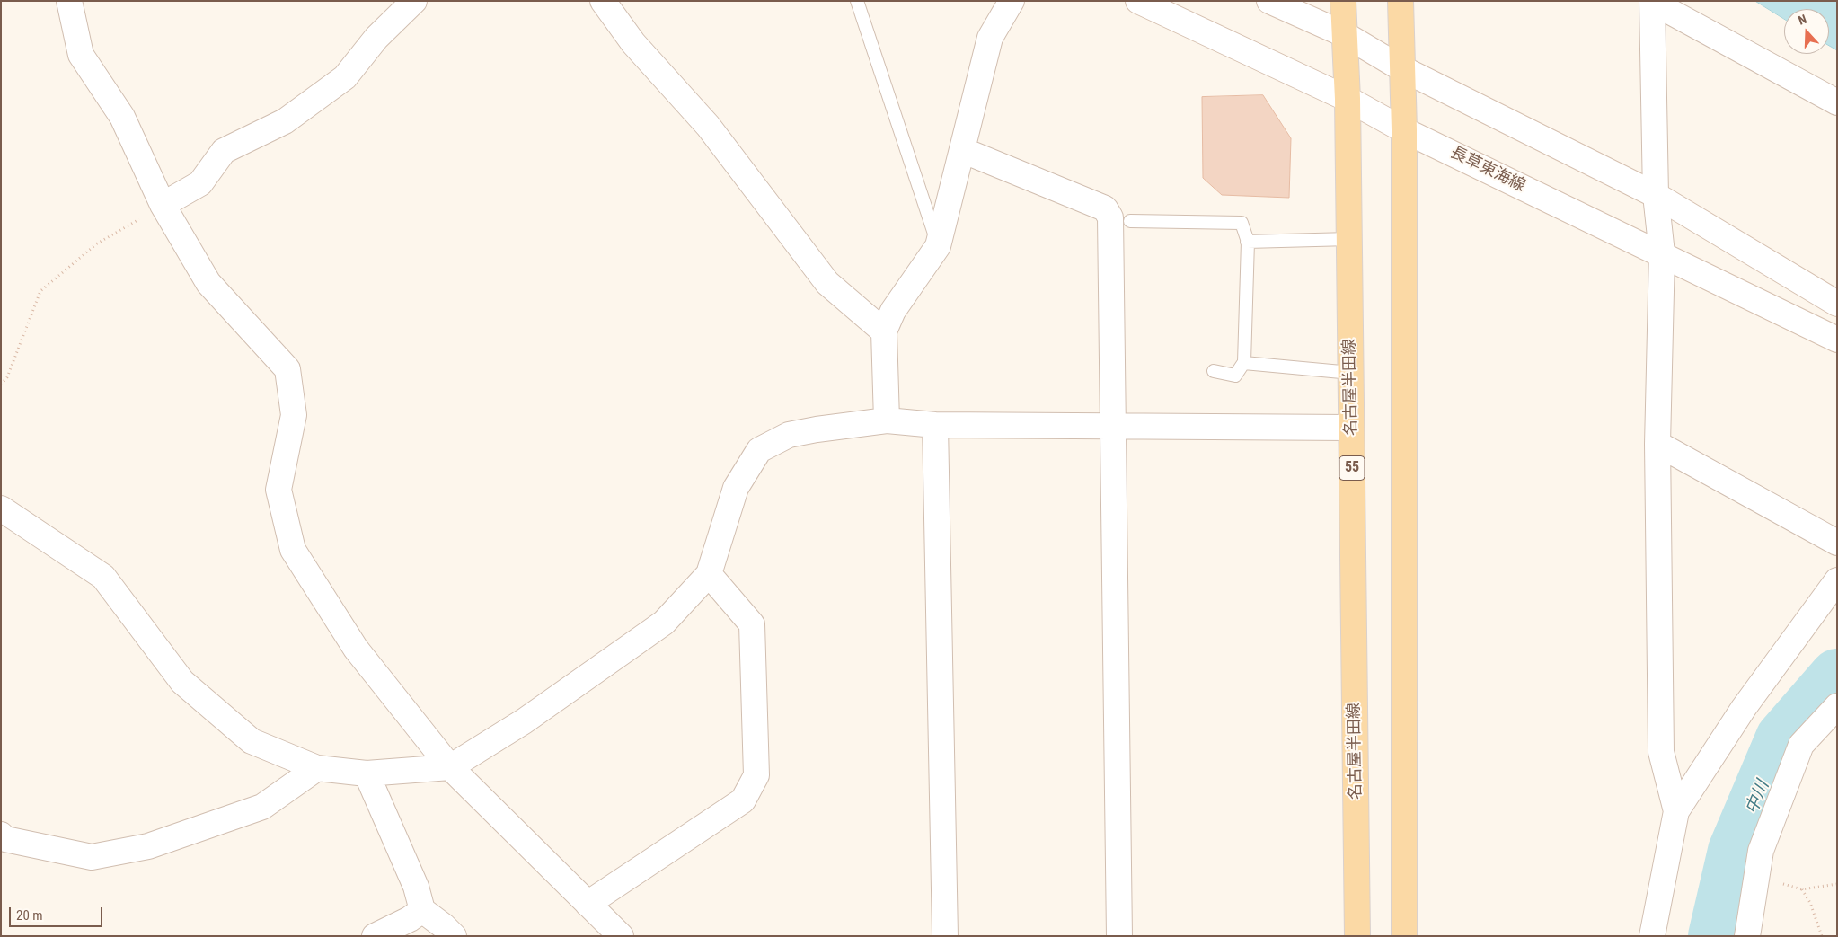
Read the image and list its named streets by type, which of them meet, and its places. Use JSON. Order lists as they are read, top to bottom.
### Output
{
  "streets": {
    "main road": ["名古屋半田線", "55"],
    "street": ["長草東海線"]
  },
  "crossings": [
    ["長草東海線", "名古屋半田線"]
  ],
  "water": ["中川"],
  "scale_bar": "20 m",
  "north": "top"
}
